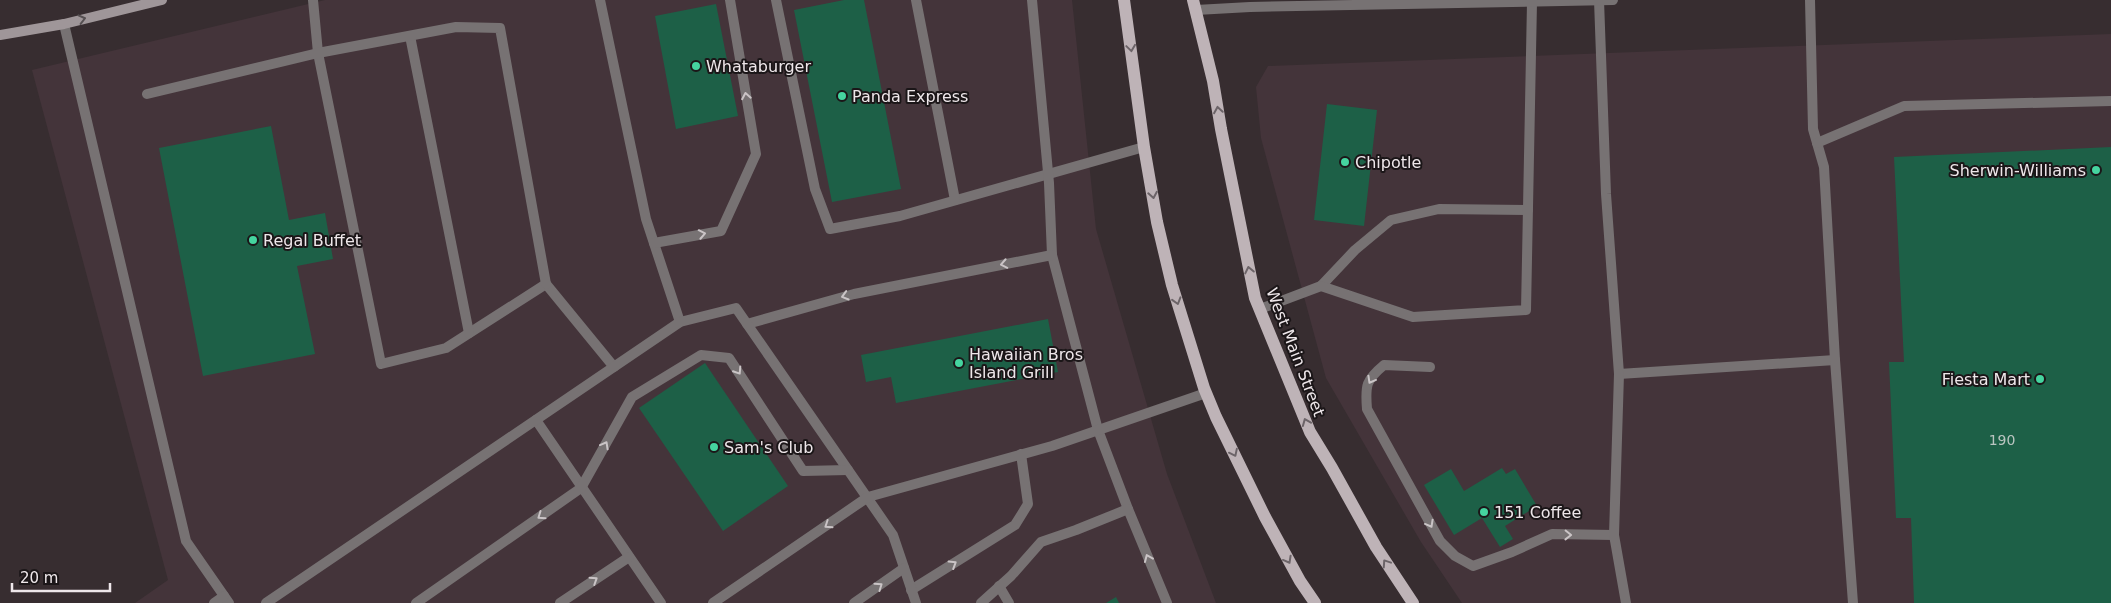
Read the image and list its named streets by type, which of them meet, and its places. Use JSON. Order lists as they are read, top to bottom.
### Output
{
  "streets": {
    "main road": ["West Main Street"]
  },
  "places": [
    "Whataburger",
    "Panda Express",
    "Chipotle",
    "Sherwin-Williams",
    "Regal Buffet",
    "Hawaiian Bros Island Grill",
    "Fiesta Mart",
    "Sam's Club",
    "151 Coffee"
  ],
  "house_numbers": ["190"],
  "scale_bar": "20 m"
}
